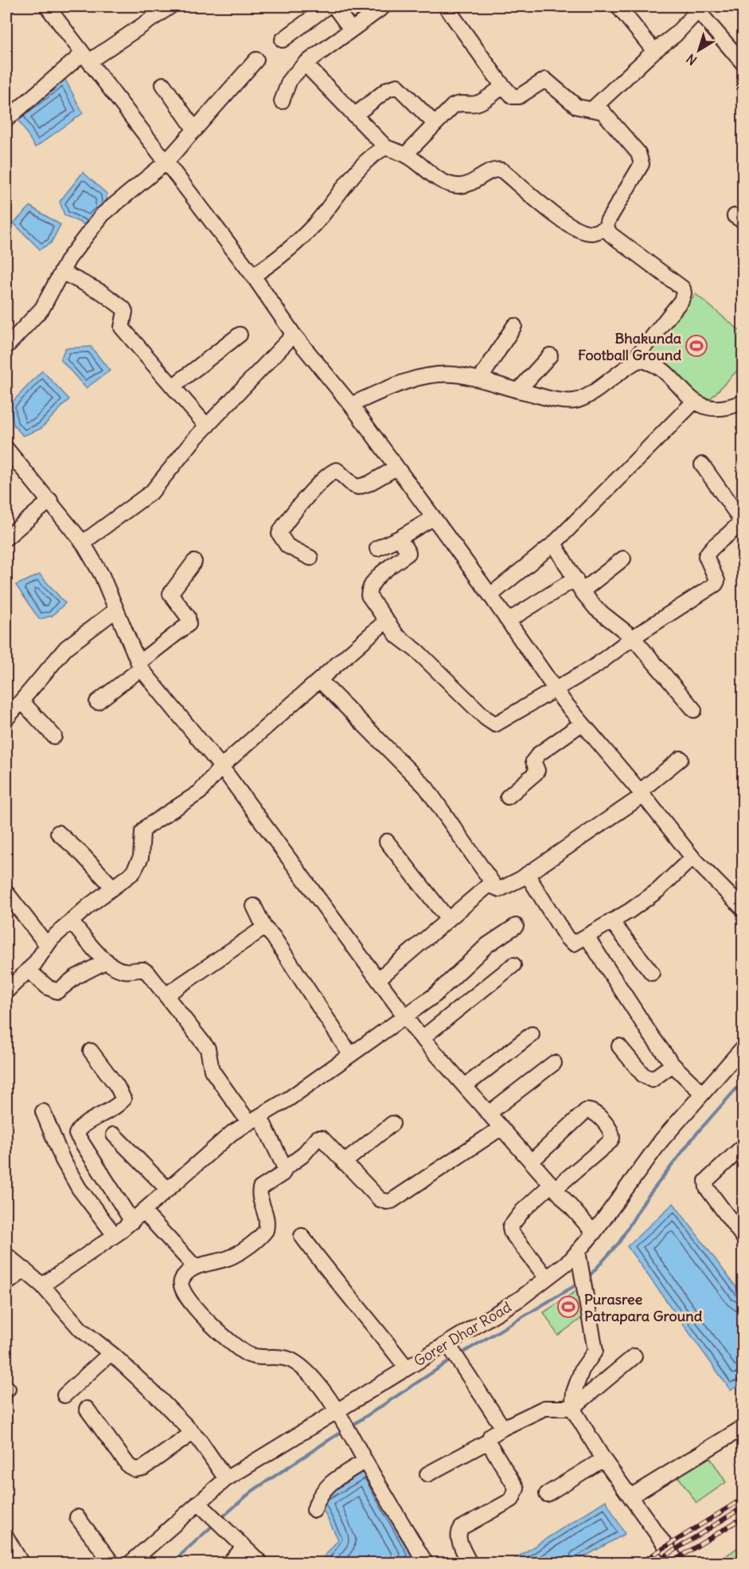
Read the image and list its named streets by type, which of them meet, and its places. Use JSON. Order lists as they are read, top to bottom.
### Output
{
  "streets": {
    "street": ["Gorer Dhar Road"]
  },
  "places": {
    "sports": ["Bhakunda Football Ground", "Purasree Patrapara Ground"]
  },
  "north": "bottom left"
}
